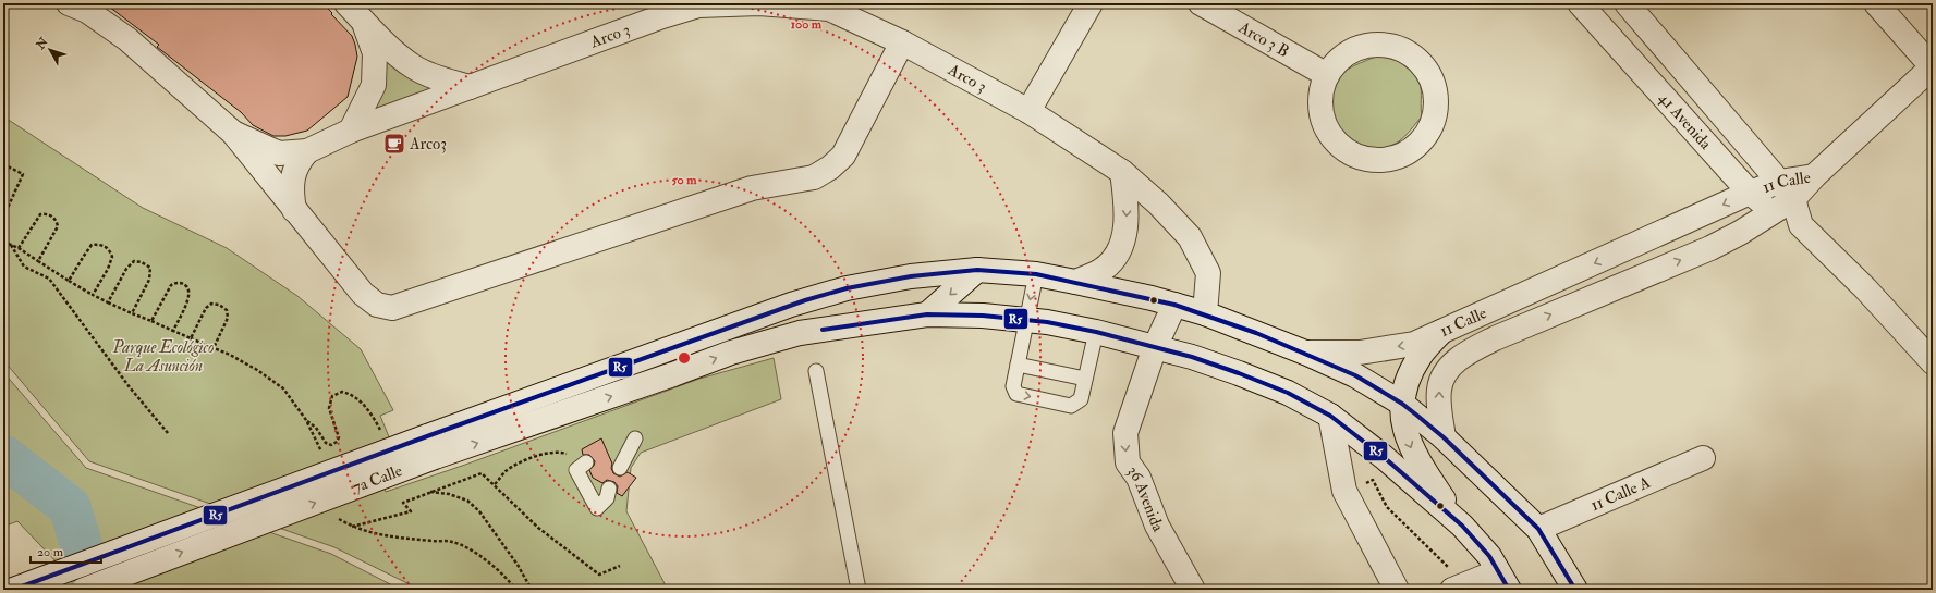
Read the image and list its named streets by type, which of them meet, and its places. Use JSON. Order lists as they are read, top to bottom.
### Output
{
  "streets": {
    "street": [
      "Arco 3",
      "Arco 3 B",
      "41 Avenida",
      "11 Calle",
      "7a Calle",
      "11 Calle A",
      "36 Avenida"
    ]
  },
  "crossings": [
    ["41 Avenida", "11 Calle"],
    ["7a Calle", "36 Avenida"]
  ],
  "parks": ["Parque Ecológico La Asunción"],
  "places": {
    "cafe": ["Arco3"]
  },
  "lines": ["transit line R5"],
  "scale_bar": "20 m",
  "north": "top left",
  "rings": ["100 m", "50 m"]
}
